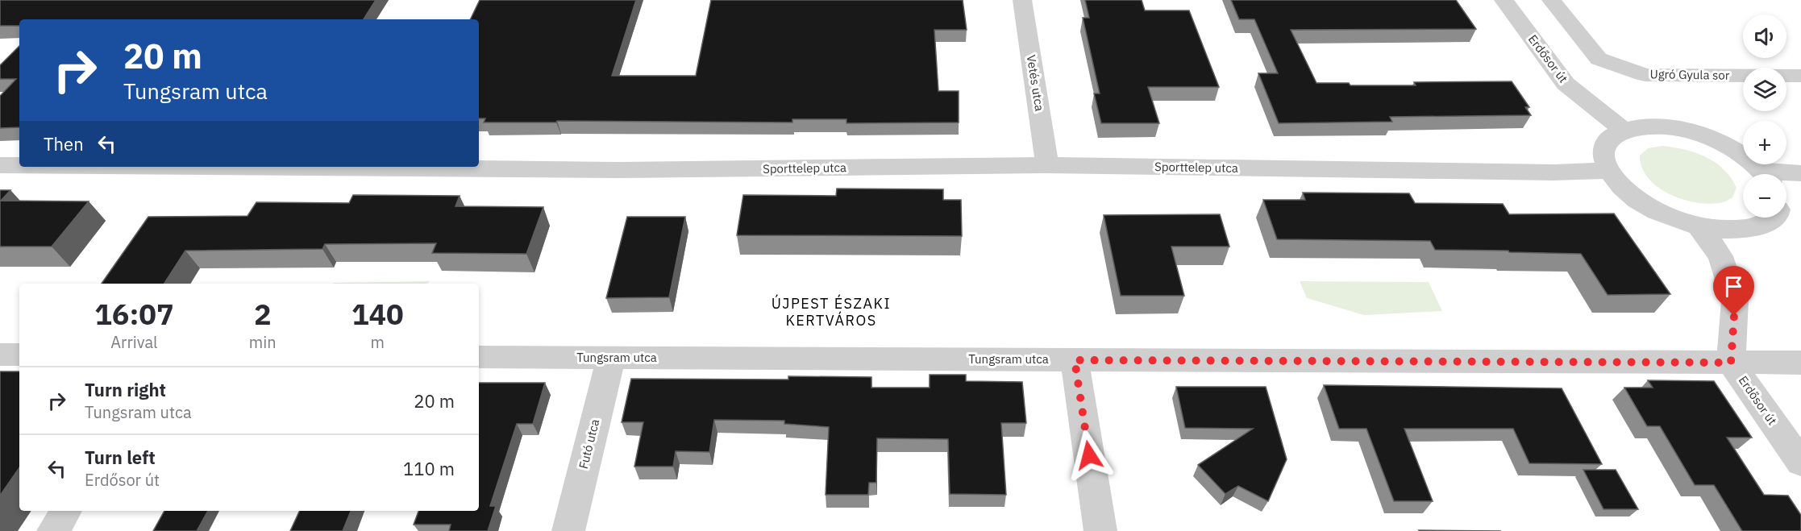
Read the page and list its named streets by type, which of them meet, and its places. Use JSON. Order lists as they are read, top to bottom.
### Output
{
  "streets": {
    "street": [
      "Erdősor út",
      "Ugró Gyula sor",
      "Vetés utca",
      "Sporttelep utca",
      "Tungsram utca",
      "Futó utca"
    ]
  },
  "crossings": [
    ["Erdősor út", "Tungsram utca"],
    ["Vetés utca", "Sporttelep utca"],
    ["Tungsram utca", "Futó utca"]
  ],
  "districts": ["ÚJPEST ÉSZAKI KERTVÁROS"],
  "page": {
    "map_buttons": ["+", "−"],
    "turn": ["20 m", "Tungsram utca"],
    "then": "Then",
    "eta": [
      "16:07",
      "Arrival",
      "2",
      "min",
      "140",
      "m"
    ],
    "list": [
      {
        "name": "Turn right",
        "note": "Tungsram utca",
        "value": "20 m"
      },
      {
        "name": "Turn left",
        "note": "Erdősor út",
        "value": "110 m"
      }
    ]
  }
}
